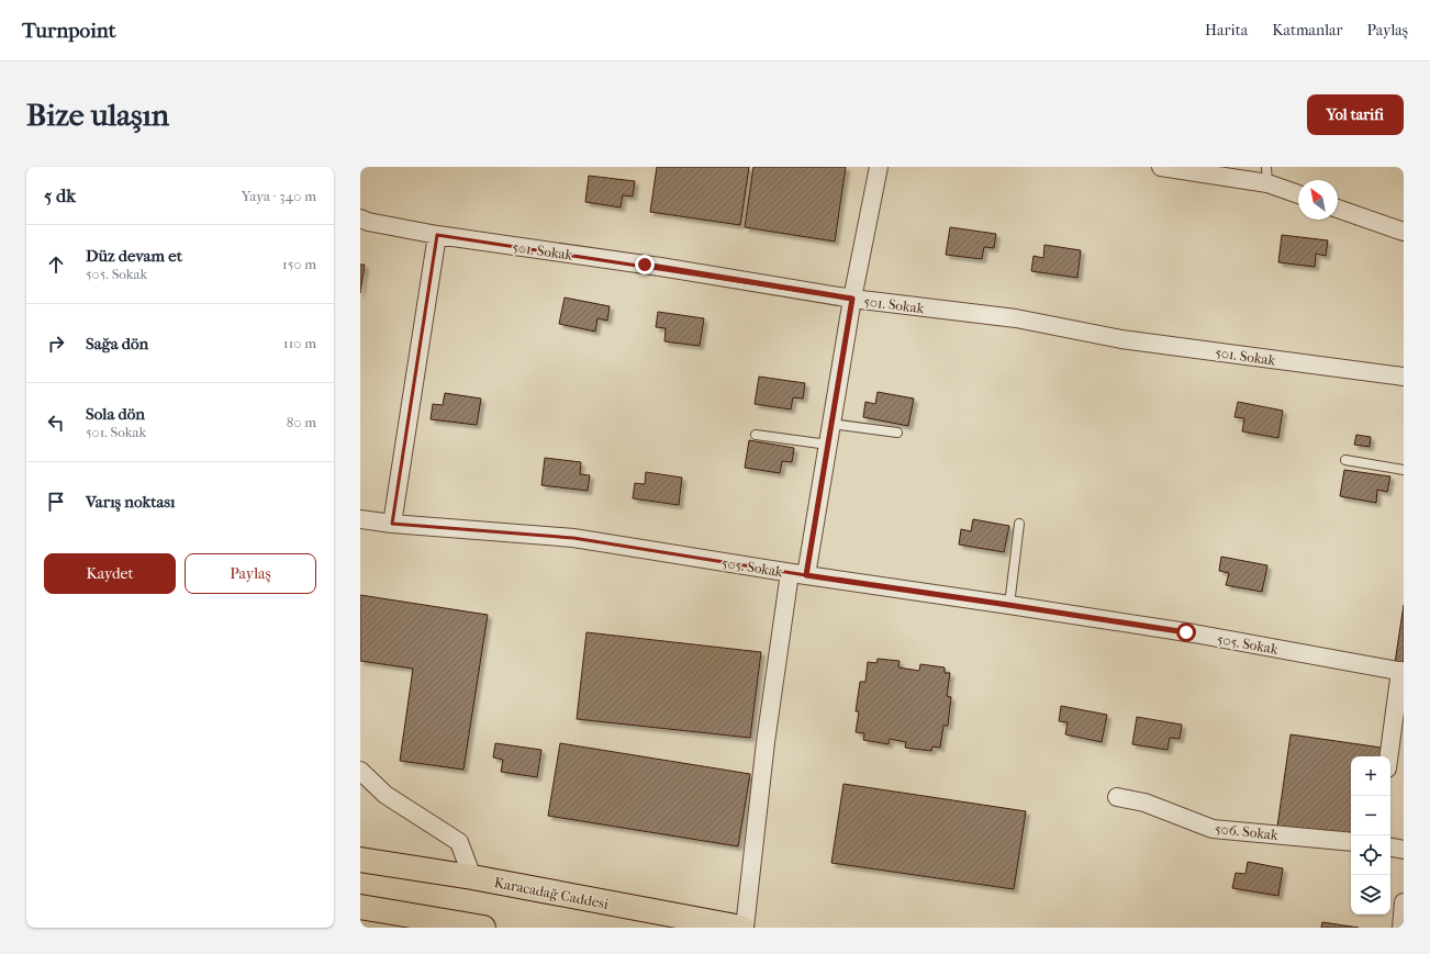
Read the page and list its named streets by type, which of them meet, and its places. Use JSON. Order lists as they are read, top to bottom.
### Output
{
  "streets": {
    "highway": ["Karacadağ Caddesi"],
    "street": ["501. Sokak", "505. Sokak", "506. Sokak"]
  },
  "north": "top left",
  "page": {
    "header": "Turnpoint",
    "nav": ["Harita", "Katmanlar", "Paylaş"],
    "buttons": [
      "Yol tarifi",
      ["Kaydet", "Paylaş"]
    ],
    "title": "Bize ulaşın",
    "heading": ["5 dk", "Yaya · 340 m"],
    "list": [
      ["Düz devam et", "505. Sokak", "150 m"],
      ["Sağa dön", "110 m"],
      ["Sola dön", "501. Sokak", "80 m"],
      "Varış noktası"
    ],
    "map_buttons": ["+", "−"]
  }
}
